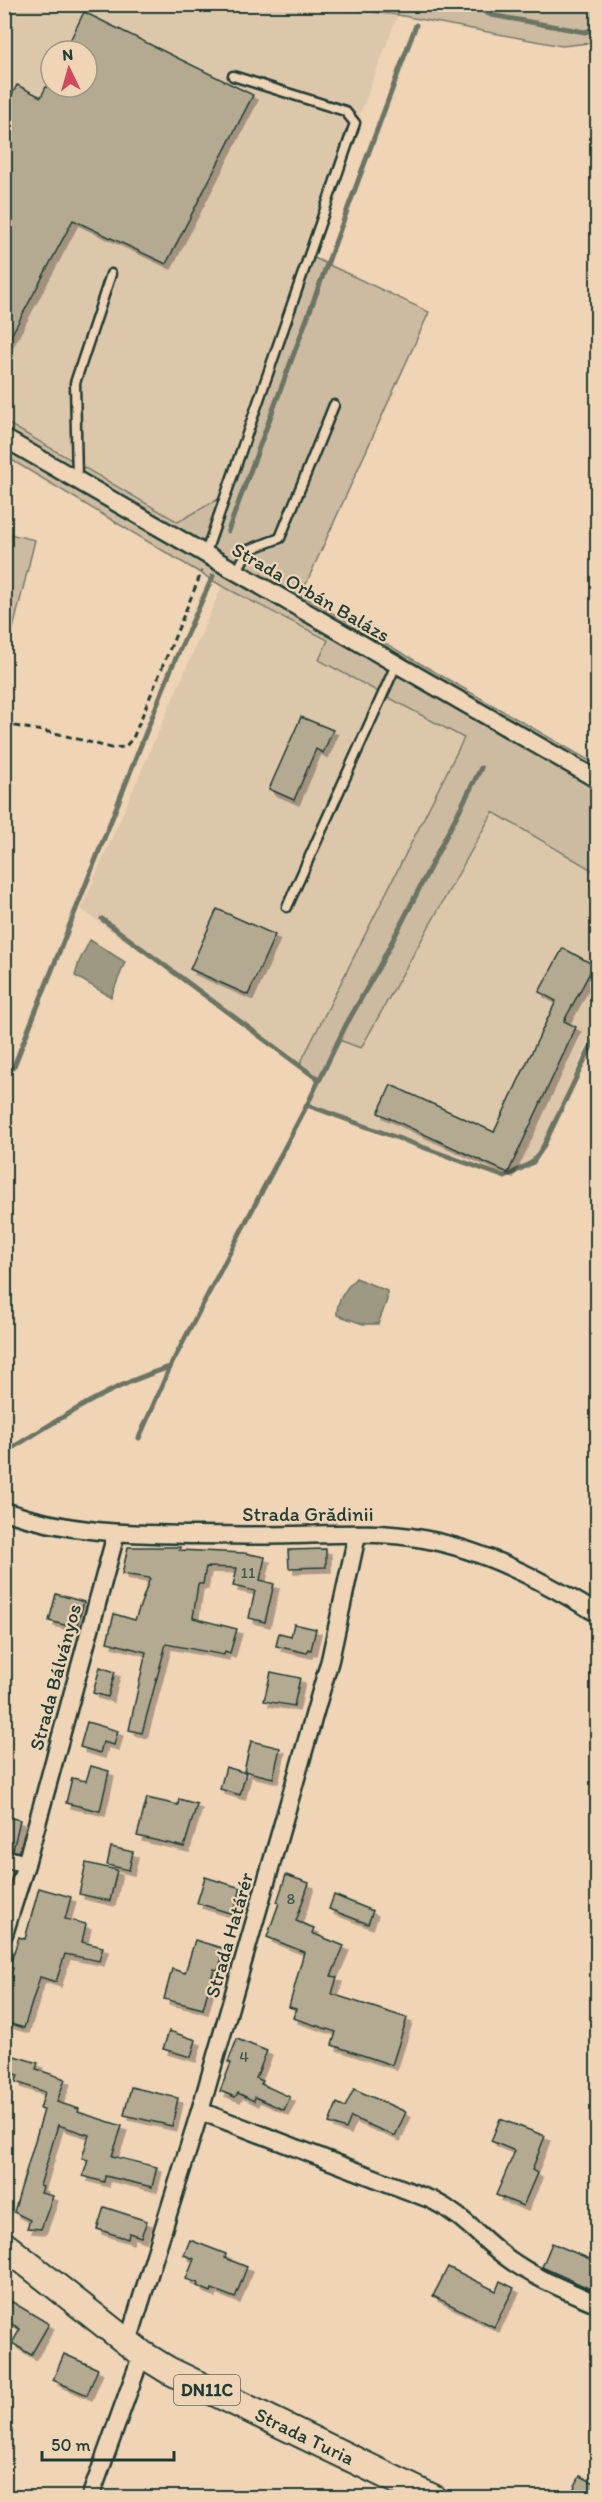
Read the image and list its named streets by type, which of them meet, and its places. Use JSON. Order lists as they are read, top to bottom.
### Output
{
  "streets": {
    "main road": ["DN11C", "Strada Turia"],
    "street": [
      "Strada Orbán Balázs",
      "Strada Grădinii",
      "Strada Bálványos",
      "Strada Határér"
    ]
  },
  "crossings": [
    ["Strada Grădinii", "Strada Bálványos"],
    ["Strada Grădinii", "Strada Határér"],
    ["Strada Határér", "Strada Turia"]
  ],
  "house_numbers": ["11", "8", "4"],
  "scale_bar": "50 m",
  "north": "top"
}
